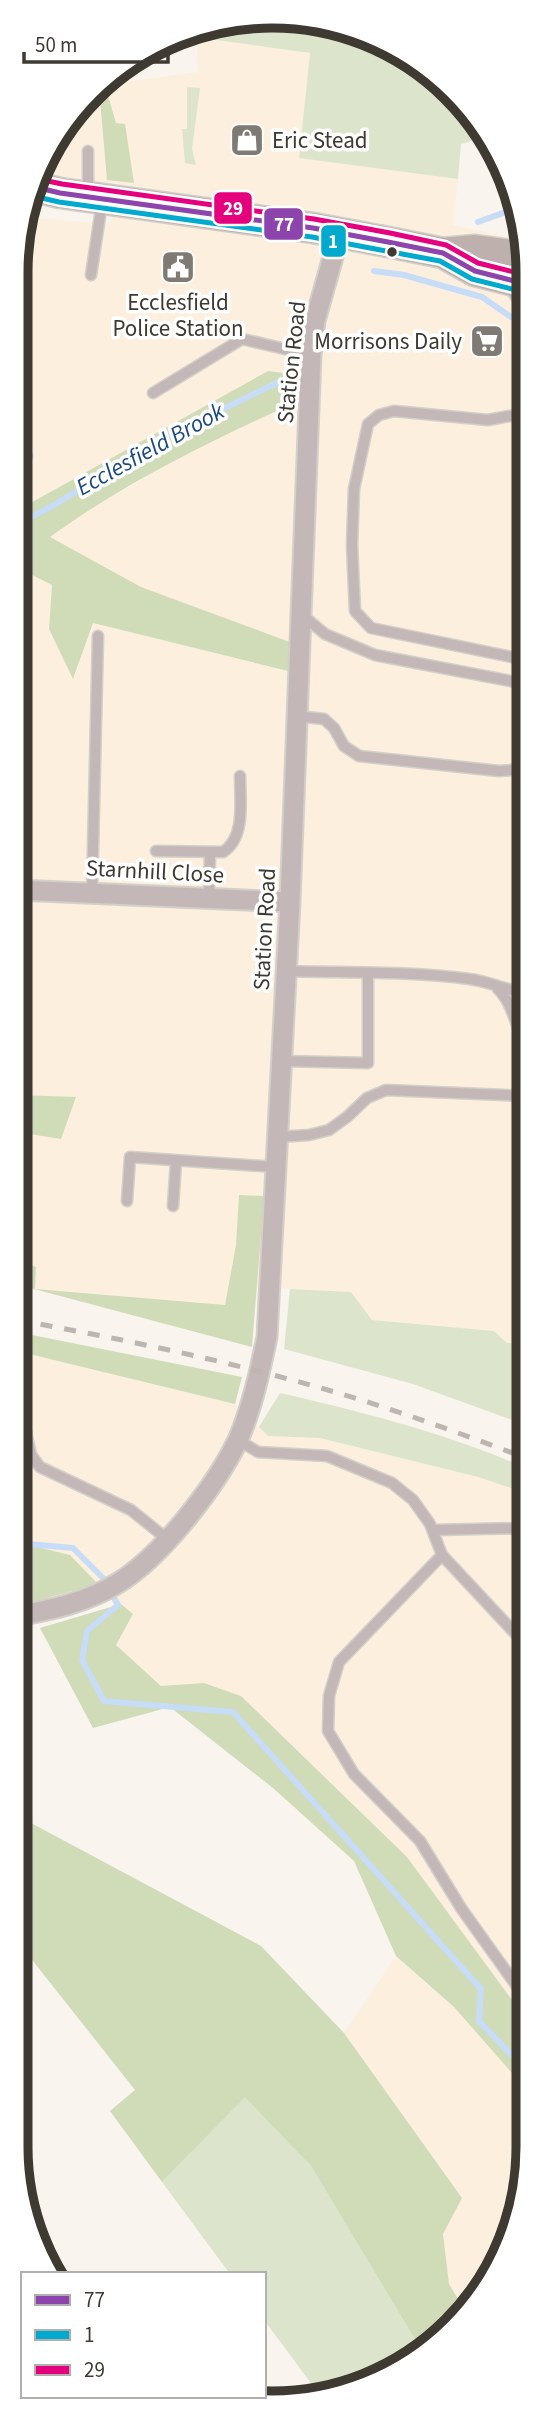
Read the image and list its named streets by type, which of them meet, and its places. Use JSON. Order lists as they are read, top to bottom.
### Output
{
  "streets": {
    "street": ["Station Road", "Starnhill Close"]
  },
  "crossings": [
    ["Station Road", "Starnhill Close"]
  ],
  "water": ["Ecclesfield Brook"],
  "places": {
    "shop": ["Eric Stead"],
    "public building": ["Ecclesfield Police Station"],
    "supermarket": ["Morrisons Daily"]
  },
  "lines": ["transit line 29", "transit line 77", "transit line 1"],
  "legend": ["77", "1", "29"],
  "scale_bar": "50 m"
}
